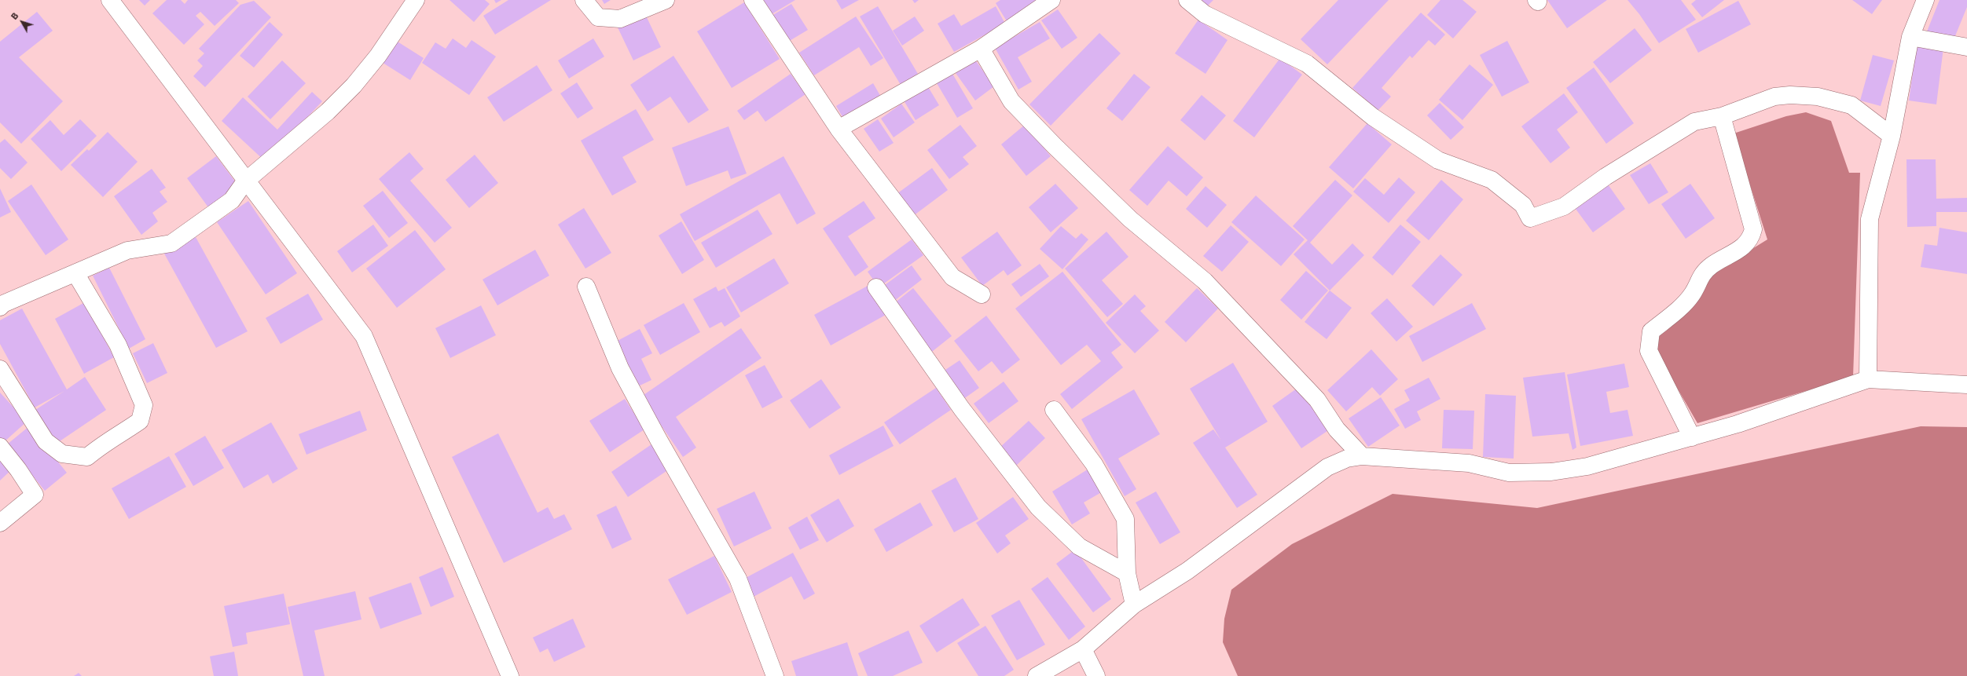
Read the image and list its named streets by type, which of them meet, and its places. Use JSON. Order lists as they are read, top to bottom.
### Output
{
  "north": "top left"
}
